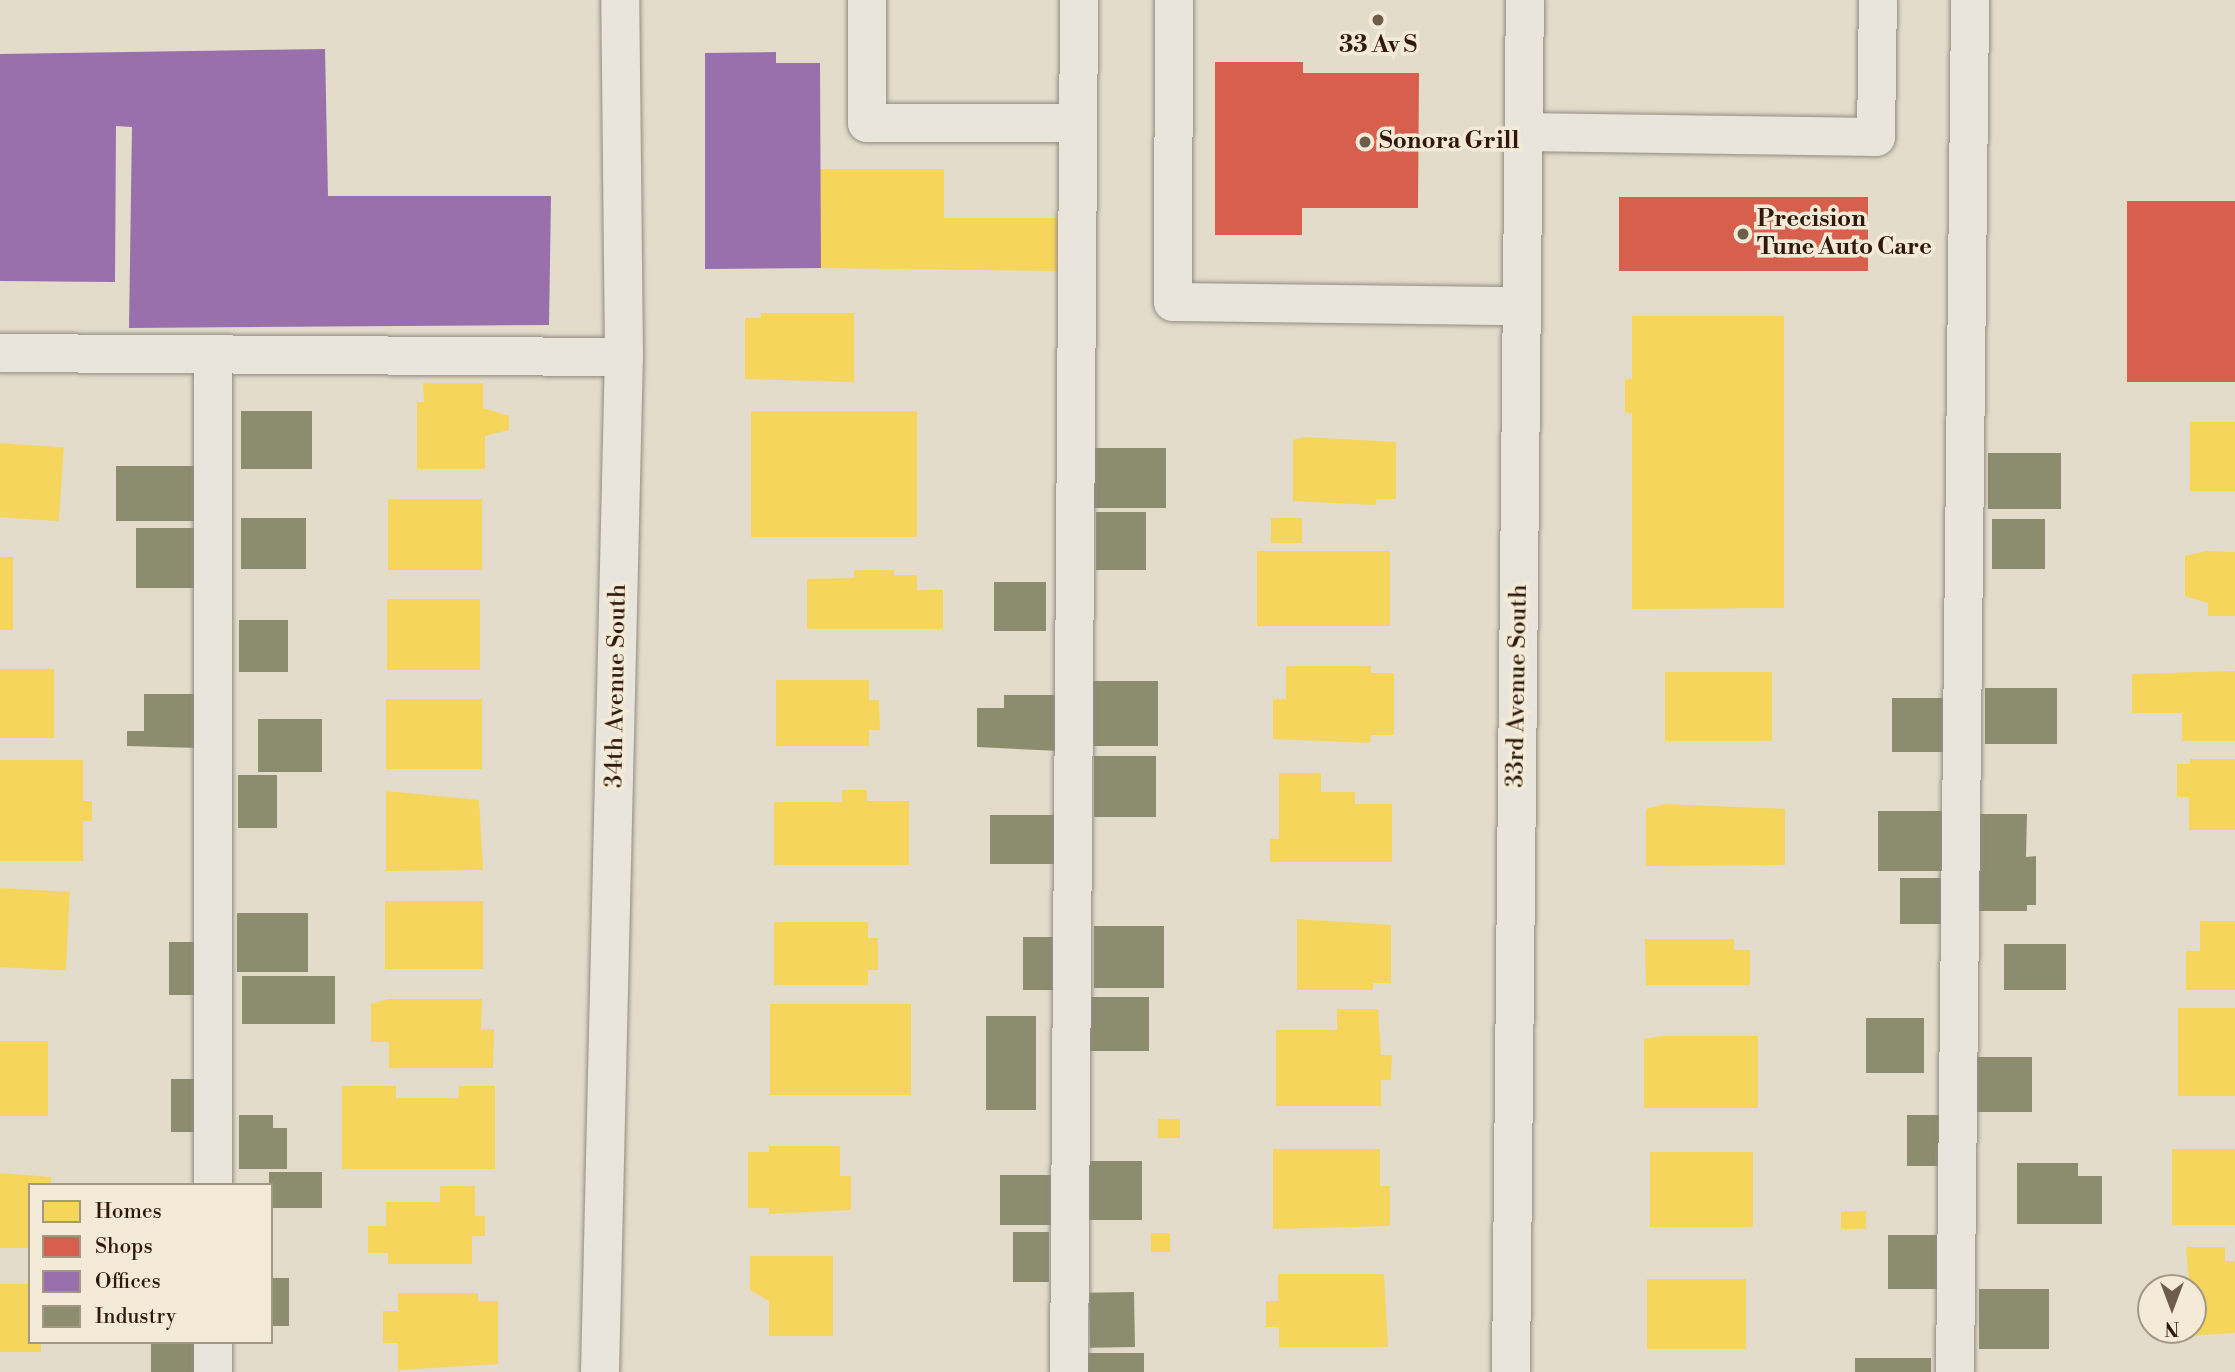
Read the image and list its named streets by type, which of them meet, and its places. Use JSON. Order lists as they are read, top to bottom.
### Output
{
  "streets": {
    "street": ["34th Avenue South", "33rd Avenue South"]
  },
  "places": ["33 Av S", "Sonora Grill", "Precision Tune Auto Care"],
  "legend": [
    "Homes",
    "Shops",
    "Offices",
    "Industry"
  ],
  "north": "bottom"
}
